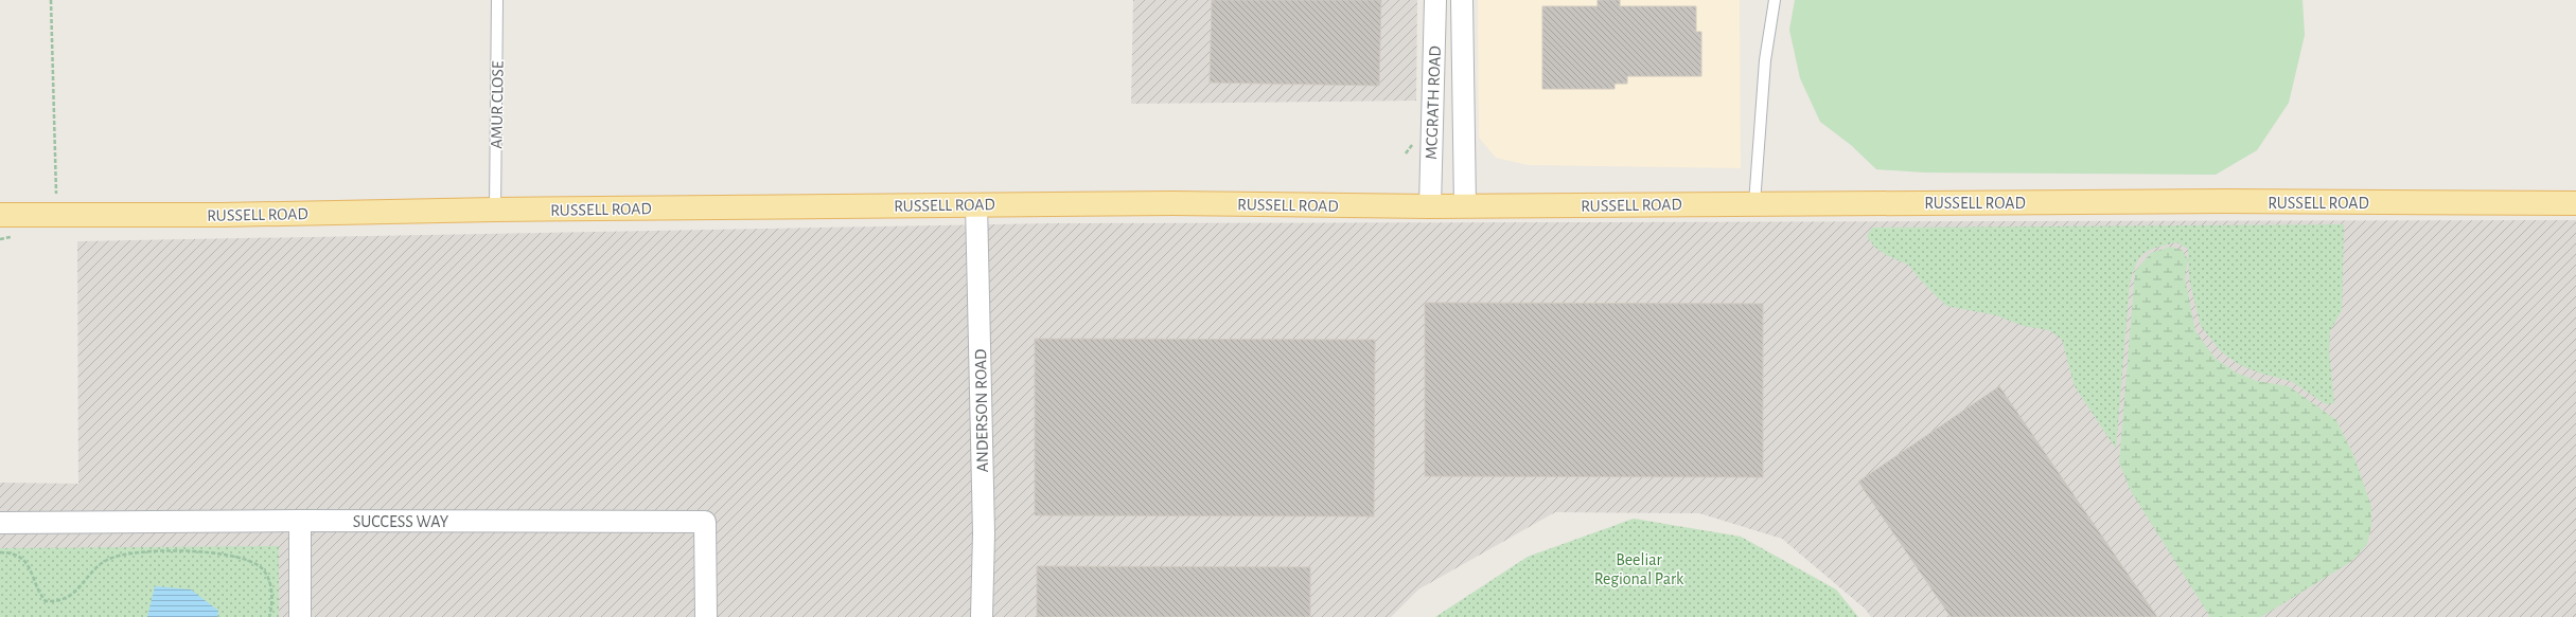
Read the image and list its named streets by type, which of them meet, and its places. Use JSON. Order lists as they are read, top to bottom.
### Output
{
  "streets": {
    "main road": ["RUSSELL ROAD"],
    "street": ["MCGRATH ROAD", "ANDERSON ROAD", "SUCCESS WAY"],
    "lane": ["AMUR CLOSE"]
  },
  "crossings": [
    ["MCGRATH ROAD", "RUSSELL ROAD"],
    ["AMUR CLOSE", "RUSSELL ROAD"],
    ["RUSSELL ROAD", "ANDERSON ROAD"]
  ],
  "parks": ["Beeliar Regional Park"]
}
